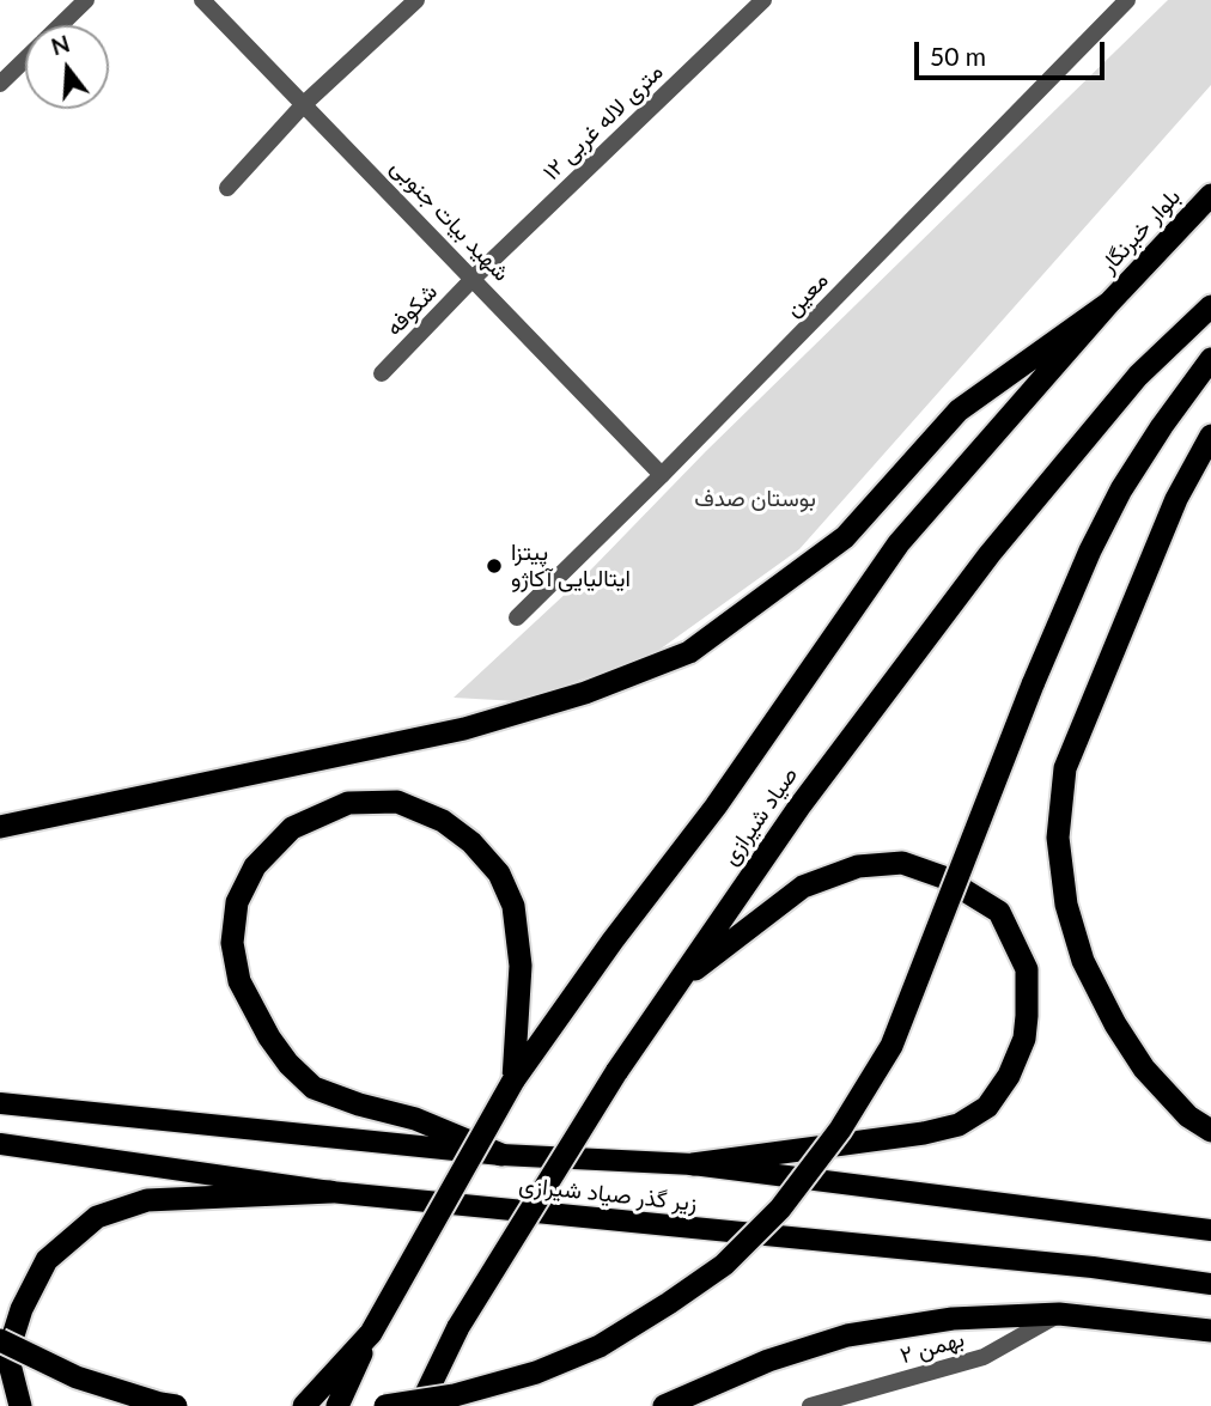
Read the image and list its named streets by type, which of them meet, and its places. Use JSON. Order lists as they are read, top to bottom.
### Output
{
  "streets": {
    "highway": ["بلوار خبرنگار", "صیاد شیرازی"],
    "main road": ["زیر گذر صیاد شیرازی"],
    "street": [
      "۱۲ متری لاله غربی",
      "شهید بیات جنوبی",
      "معین",
      "شکوفه",
      "بهمن ۲"
    ]
  },
  "crossings": [
    ["۱۲ متری لاله غربی", "شهید بیات جنوبی"],
    ["۱۲ متری لاله غربی", "شکوفه"],
    ["شهید بیات جنوبی", "معین"],
    ["شهید بیات جنوبی", "شکوفه"],
    ["بلوار خبرنگار", "صیاد شیرازی"]
  ],
  "parks": ["بوستان صدف"],
  "places": ["پیتزا ایتالیایی آکاژو"],
  "scale_bar": "50 m",
  "north": "top"
}
